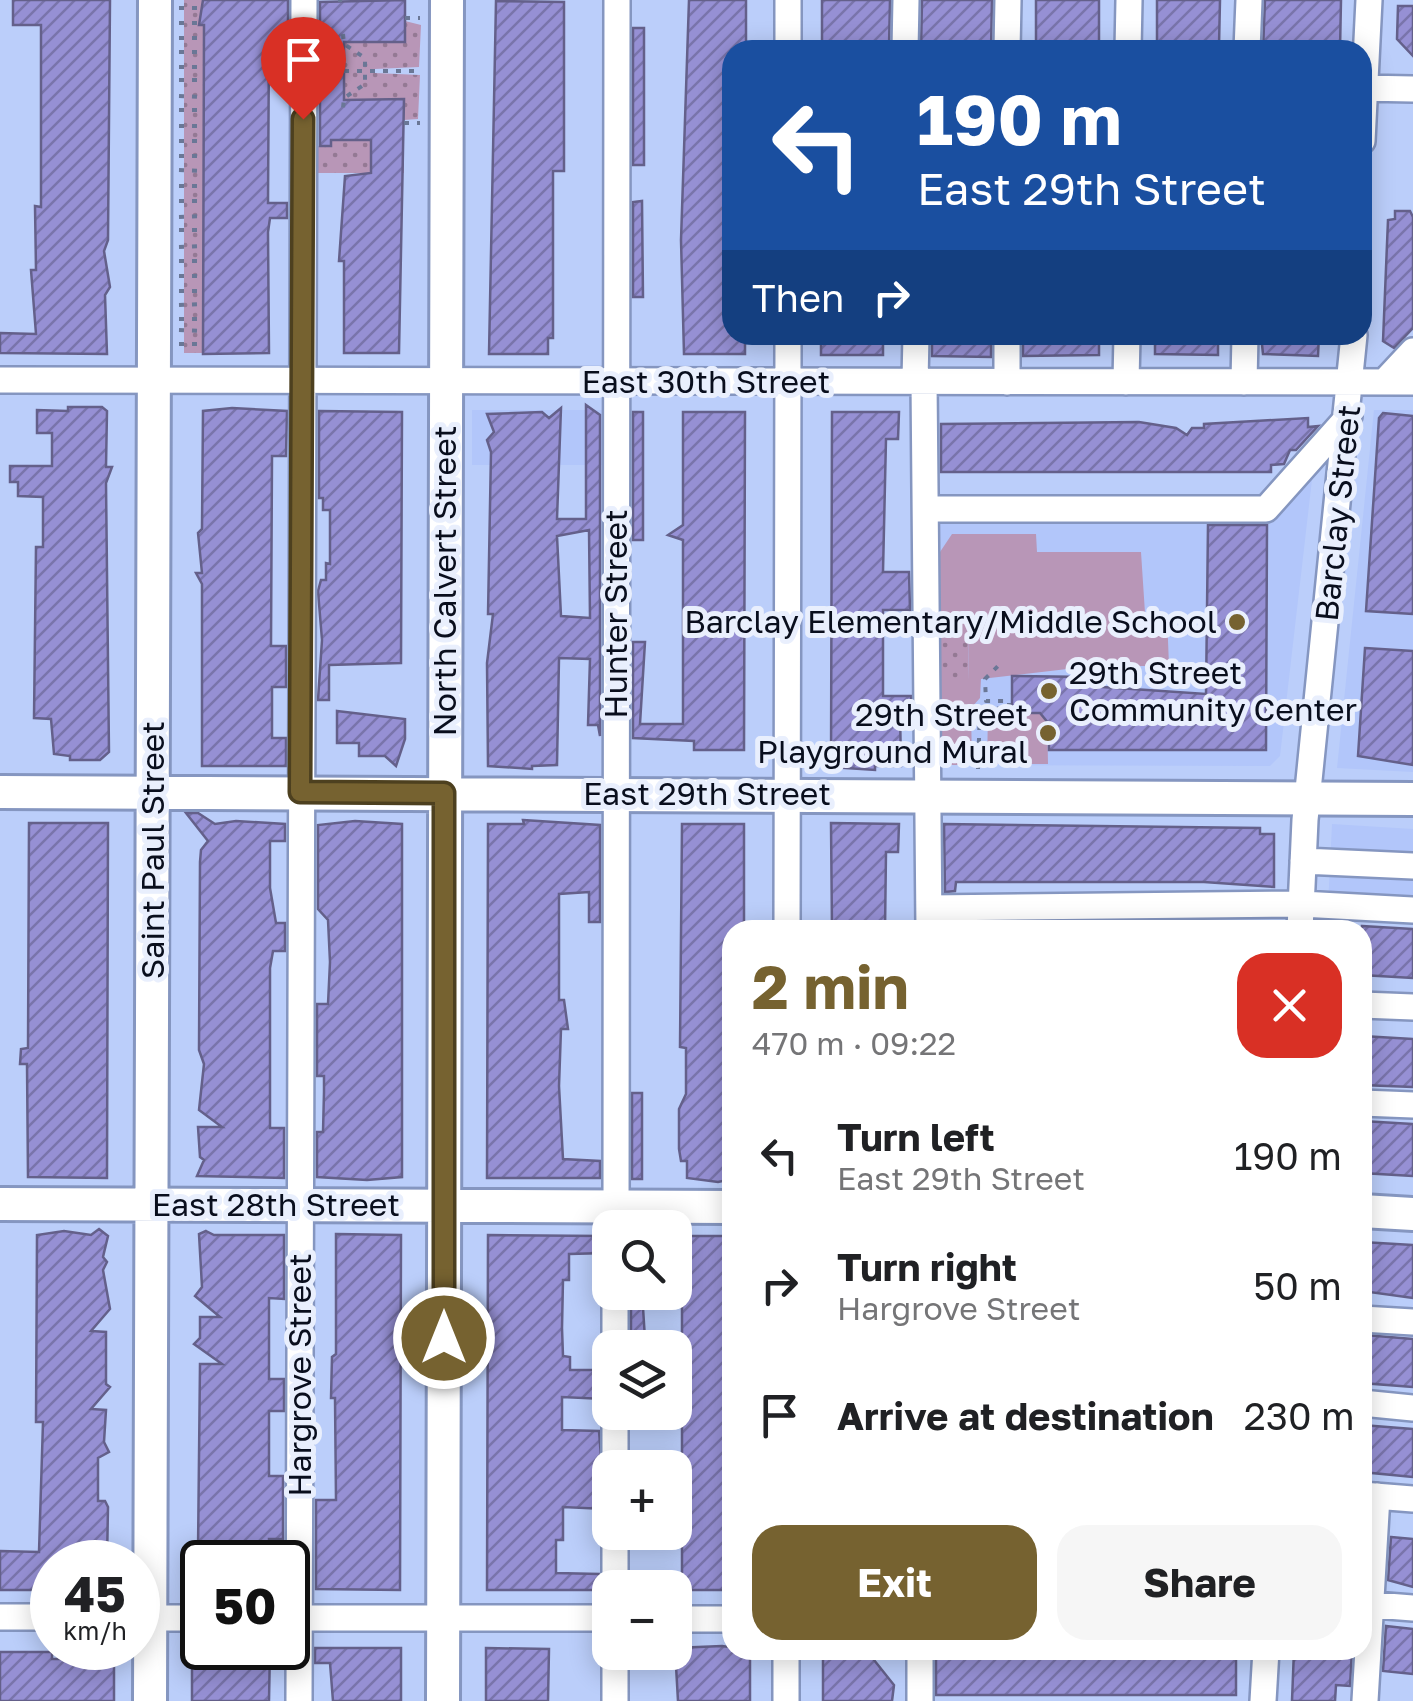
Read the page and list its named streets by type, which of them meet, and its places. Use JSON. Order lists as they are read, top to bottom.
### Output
{
  "streets": {
    "main road": [
      "North Calvert Street",
      "East 29th Street",
      "Saint Paul Street",
      "East 28th Street"
    ],
    "street": [
      "East 30th Street",
      "Barclay Street",
      "Hunter Street",
      "Hargrove Street"
    ]
  },
  "crossings": [
    ["East 30th Street", "Barclay Street"],
    ["East 30th Street", "North Calvert Street"],
    ["East 30th Street", "Hunter Street"],
    ["East 30th Street", "Saint Paul Street"],
    ["East 30th Street", "Hargrove Street"],
    ["Barclay Street", "East 29th Street"],
    ["North Calvert Street", "East 29th Street"],
    ["North Calvert Street", "East 28th Street"],
    ["Hunter Street", "East 29th Street"],
    ["East 29th Street", "Saint Paul Street"],
    ["East 29th Street", "Hargrove Street"],
    ["Saint Paul Street", "East 28th Street"],
    ["East 28th Street", "Hargrove Street"]
  ],
  "places": ["Barclay Elementary/Middle School", "29th Street Community Center", "29th Street Playground Mural"],
  "page": {
    "turn": ["190 m", "East 29th Street"],
    "then": "Then",
    "heading": ["2 min", "470 m · 09:22"],
    "list": [
      {
        "name": "Turn left",
        "note": "East 29th Street",
        "value": "190 m"
      },
      {
        "name": "Turn right",
        "note": "Hargrove Street",
        "value": "50 m"
      },
      {
        "name": "Arrive at destination",
        "value": "230 m"
      }
    ],
    "map_buttons": ["+", "−"],
    "buttons": ["Exit", "Share"],
    "speed": "45 km/h",
    "limit": "50"
  }
}
